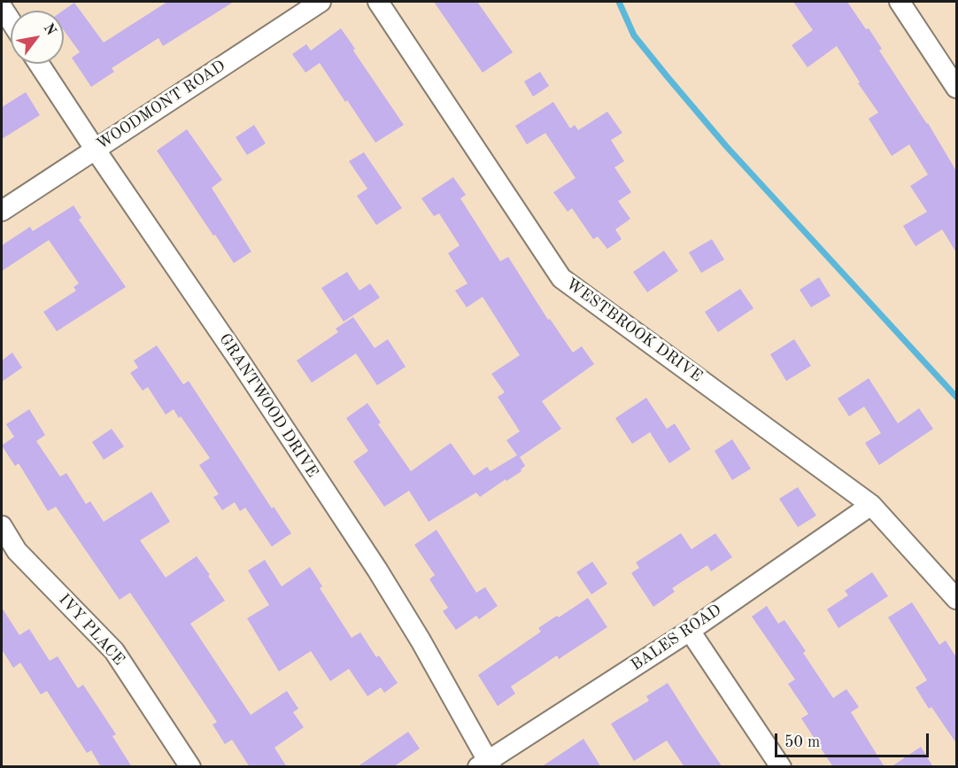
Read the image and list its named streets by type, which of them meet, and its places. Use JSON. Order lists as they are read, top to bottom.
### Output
{
  "streets": {
    "street": [
      "WOODMONT ROAD",
      "WESTBROOK DRIVE",
      "GRANTWOOD DRIVE",
      "IVY PLACE",
      "BALES ROAD"
    ]
  },
  "crossings": [
    ["WOODMONT ROAD", "GRANTWOOD DRIVE"],
    ["WESTBROOK DRIVE", "BALES ROAD"],
    ["GRANTWOOD DRIVE", "BALES ROAD"]
  ],
  "scale_bar": "50 m",
  "north": "top right"
}
